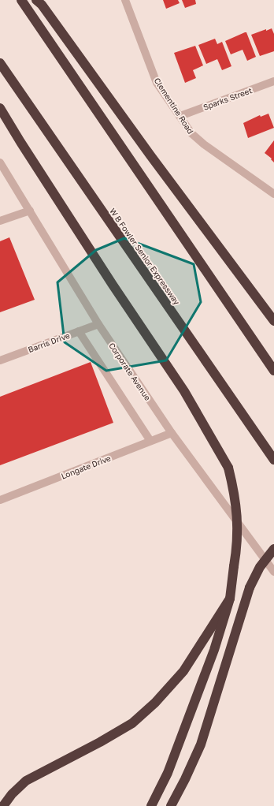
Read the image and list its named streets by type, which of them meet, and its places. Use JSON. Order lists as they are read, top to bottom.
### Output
{
  "streets": {
    "highway": ["W B Fowler Senior Expressway"],
    "street": [
      "Sparks Street",
      "Clementine Road",
      "Barris Drive",
      "Corporate Avenue",
      "Longate Drive"
    ]
  },
  "crossings": [
    ["Sparks Street", "Clementine Road"],
    ["Barris Drive", "Corporate Avenue"],
    ["Corporate Avenue", "Longate Drive"]
  ]
}
